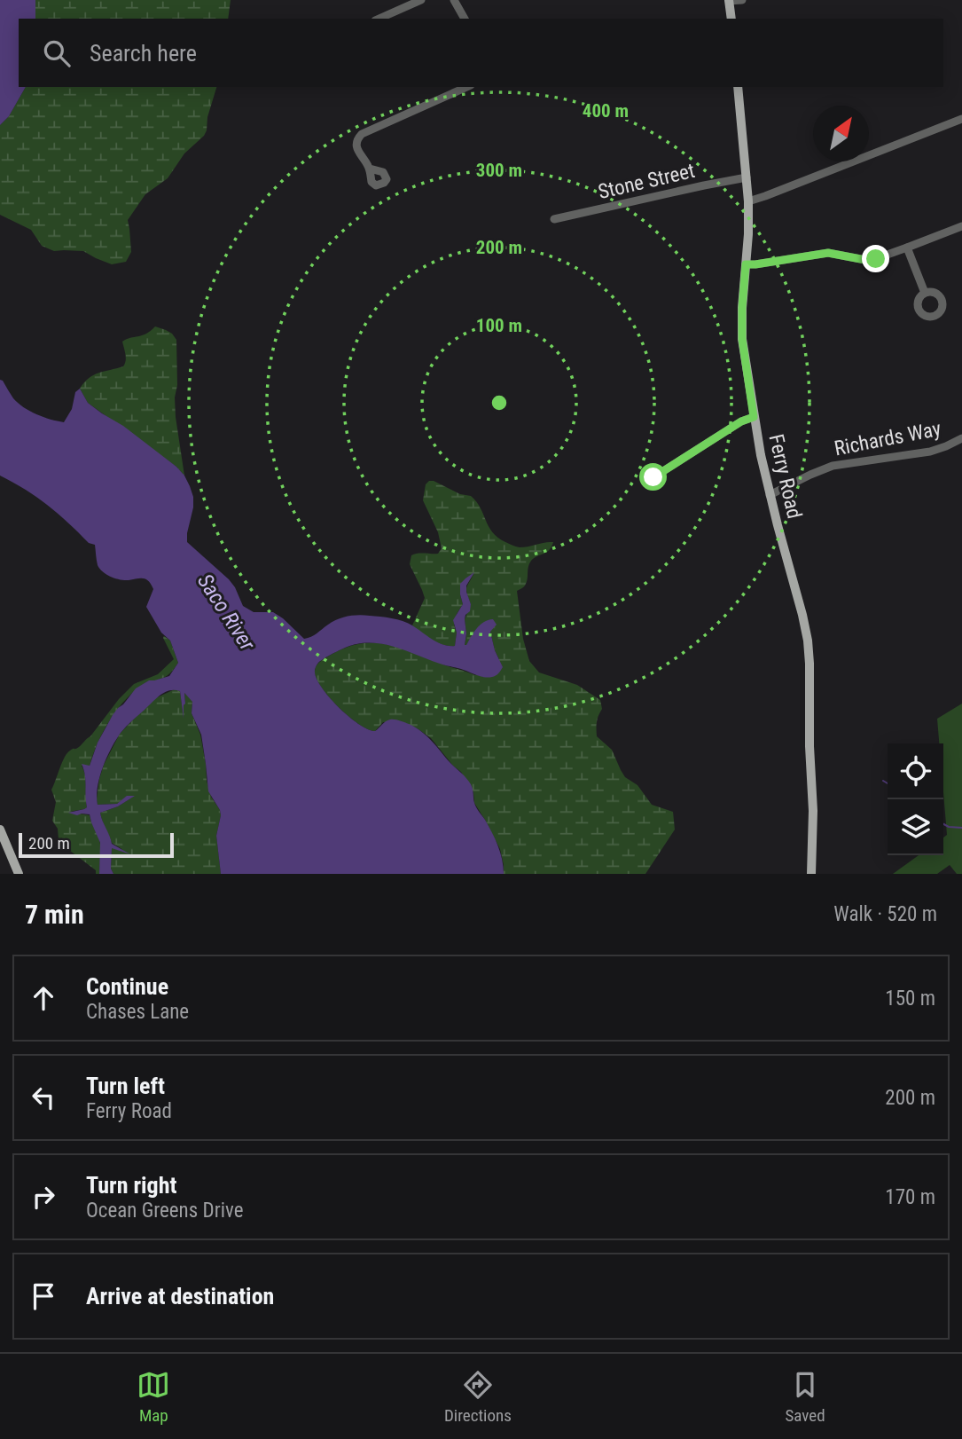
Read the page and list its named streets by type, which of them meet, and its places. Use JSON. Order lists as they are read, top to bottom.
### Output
{
  "streets": {
    "main road": ["Ferry Road"],
    "street": ["Stone Street", "Richards Way"]
  },
  "crossings": [
    ["Stone Street", "Ferry Road"],
    ["Richards Way", "Ferry Road"]
  ],
  "water": ["Saco River"],
  "scale_bar": "200 m",
  "north": "top right",
  "page": {
    "search": "Search here",
    "scale": "200 m",
    "heading": ["7 min", "Walk · 520 m"],
    "list": [
      ["Continue", "Chases Lane", "150 m"],
      ["Turn left", "Ferry Road", "200 m"],
      ["Turn right", "Ocean Greens Drive", "170 m"],
      "Arrive at destination"
    ],
    "nav": ["Map", "Directions", "Saved"]
  },
  "rings": [
    "400 m",
    "300 m",
    "200 m",
    "100 m"
  ]
}
